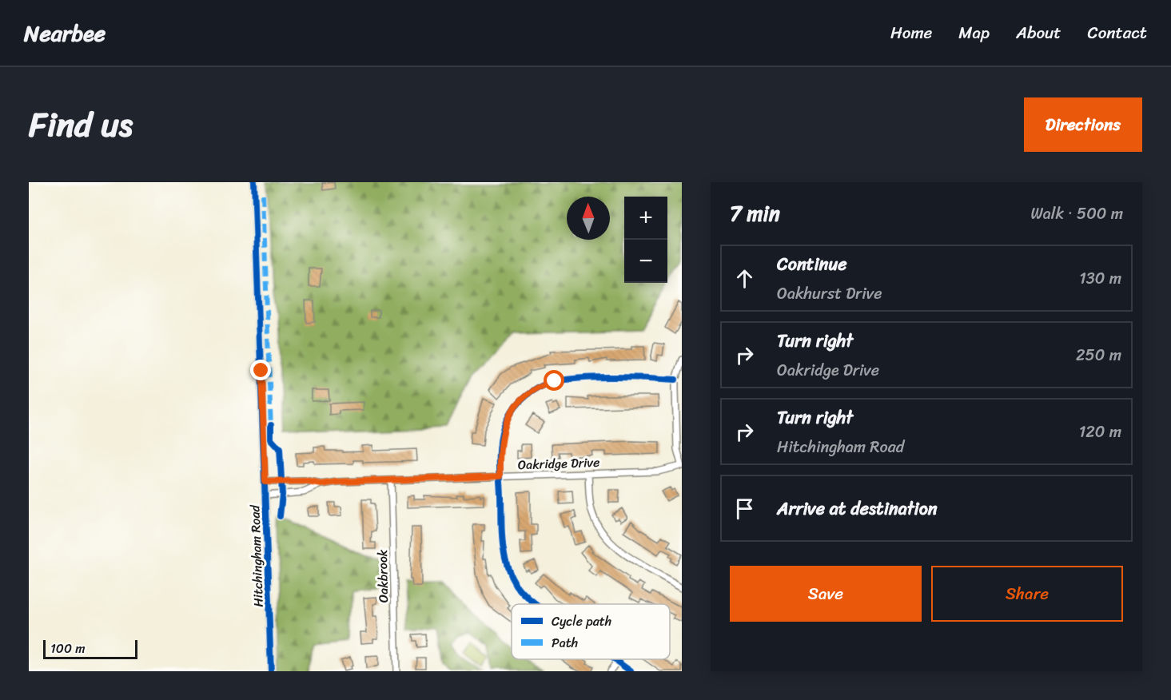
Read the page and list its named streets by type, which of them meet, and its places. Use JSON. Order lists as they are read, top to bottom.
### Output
{
  "streets": {
    "street": ["Oakridge Drive", "Hitchingham Road", "Oakbrook"]
  },
  "crossings": [
    ["Oakridge Drive", "Hitchingham Road"],
    ["Oakridge Drive", "Oakbrook"]
  ],
  "legend": ["Cycle path", "Path"],
  "scale_bar": "100 m",
  "north": "top",
  "page": {
    "header": "Nearbee",
    "nav": [
      "Home",
      "Map",
      "About",
      "Contact"
    ],
    "title": "Find us",
    "buttons": [
      "Directions",
      ["Save", "Share"]
    ],
    "heading": ["7 min", "Walk · 500 m"],
    "map_buttons": ["+", "−"],
    "list": [
      ["Continue", "Oakhurst Drive", "130 m"],
      ["Turn right", "Oakridge Drive", "250 m"],
      ["Turn right", "Hitchingham Road", "120 m"],
      "Arrive at destination"
    ],
    "scale": "100 m"
  }
}
